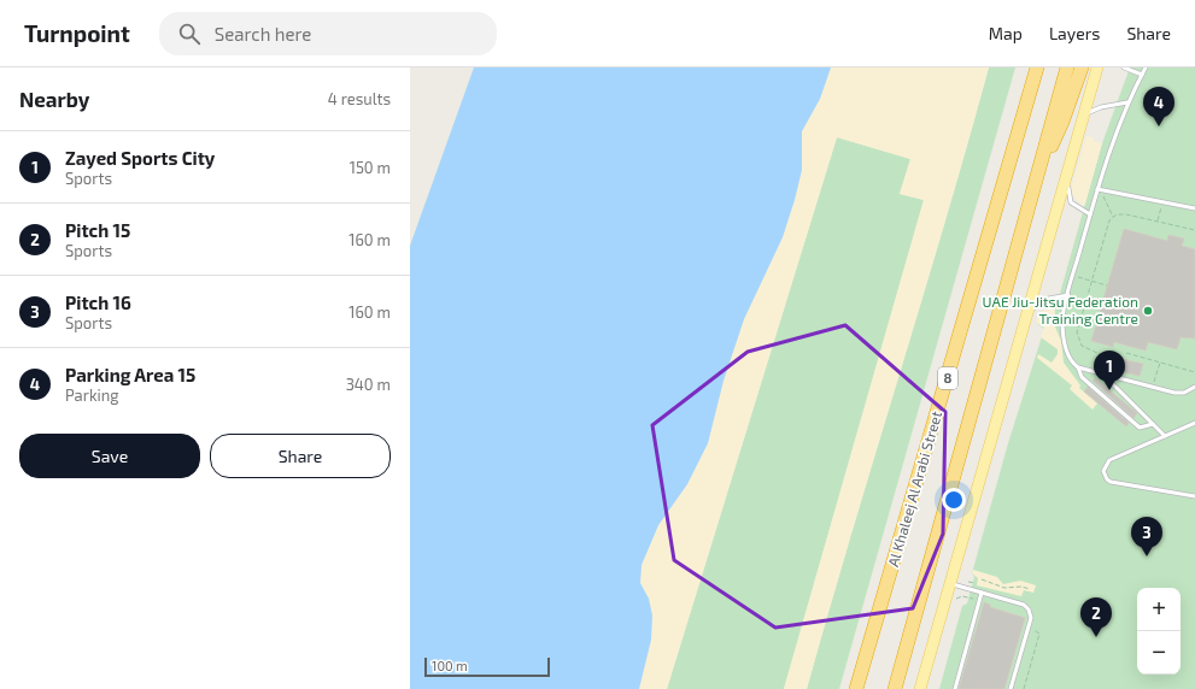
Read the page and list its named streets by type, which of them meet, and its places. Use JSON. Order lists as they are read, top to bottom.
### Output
{
  "streets": {
    "highway": ["8", "Al Khaleej Al Arabi Street"]
  },
  "places": ["UAE Jiu-Jitsu Federation Training Centre"],
  "scale_bar": "100 m",
  "page": {
    "header": "Turnpoint",
    "search": "Search here",
    "nav": ["Map", "Layers", "Share"],
    "heading": ["Nearby", "4 results"],
    "pins": [
      "4",
      "1",
      "3",
      "2"
    ],
    "list": [
      {
        "mark": "1",
        "name": "Zayed Sports City",
        "note": "Sports",
        "value": "150 m"
      },
      {
        "mark": "2",
        "name": "Pitch 15",
        "note": "Sports",
        "value": "160 m"
      },
      {
        "mark": "3",
        "name": "Pitch 16",
        "note": "Sports",
        "value": "160 m"
      },
      {
        "mark": "4",
        "name": "Parking Area 15",
        "note": "Parking",
        "value": "340 m"
      }
    ],
    "buttons": ["Save", "Share"],
    "map_buttons": ["+", "−"],
    "scale": "100 m"
  }
}
